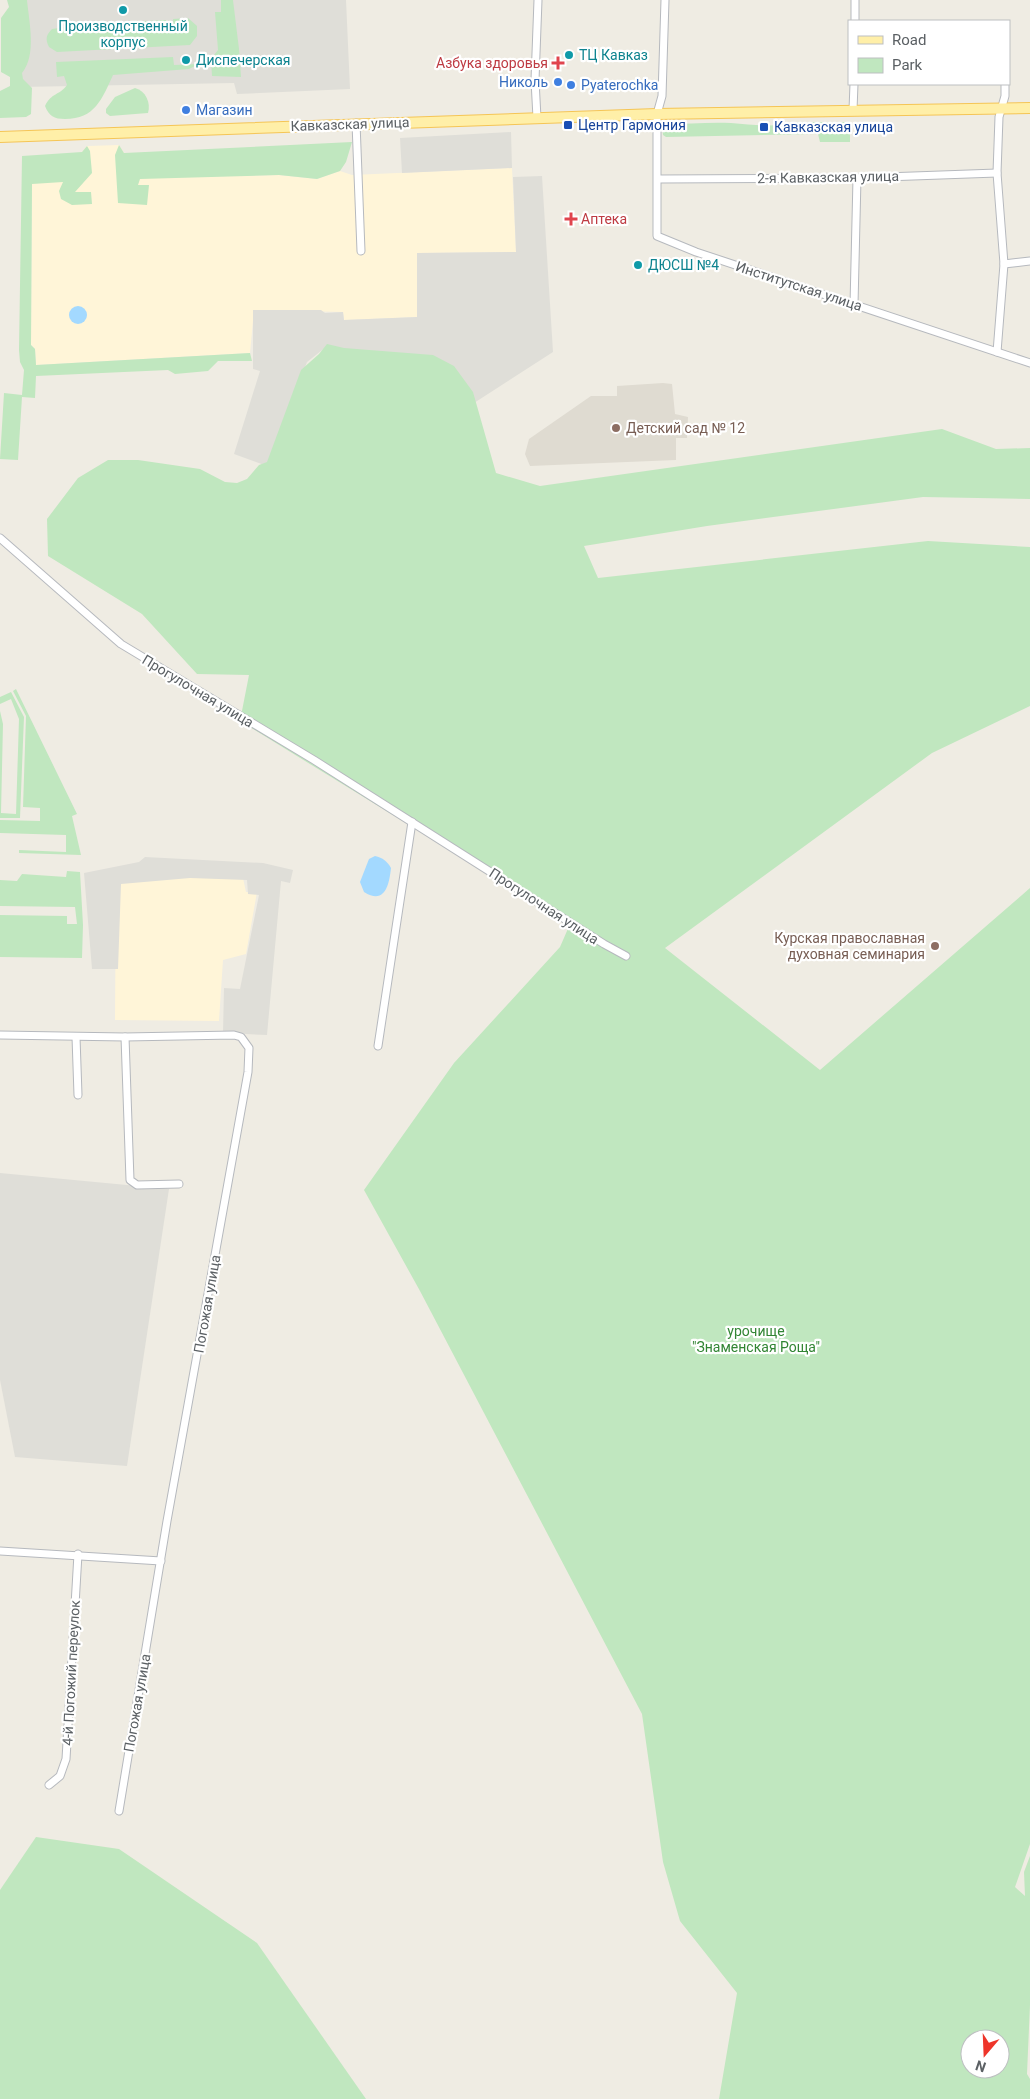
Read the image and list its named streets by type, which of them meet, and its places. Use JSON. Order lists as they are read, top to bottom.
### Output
{
  "streets": {
    "main road": ["Кавказская улица"],
    "street": [
      "2-я Кавказская улица",
      "Институтская улица",
      "Прогулочная улица",
      "Погожая улица",
      "4-й Погожий переулок"
    ]
  },
  "crossings": [
    ["Кавказская улица", "Институтская улица"],
    ["2-я Кавказская улица", "Институтская улица"]
  ],
  "parks": ["урочище \"Знаменская Роща\""],
  "places": {
    "other": [
      "Производственный корпус",
      "ТЦ Кавказ",
      "Диспечерская",
      "Николь",
      "Pyaterochka",
      "Магазин",
      "ДЮСШ №4",
      "Детский сад № 12",
      "Курская православная духовная семинария"
    ],
    "health": ["Азбука здоровья", "Аптека"],
    "transit": ["Центр Гармония", "Кавказская улица"]
  },
  "legend": ["Road", "Park"],
  "north": "bottom"
}
